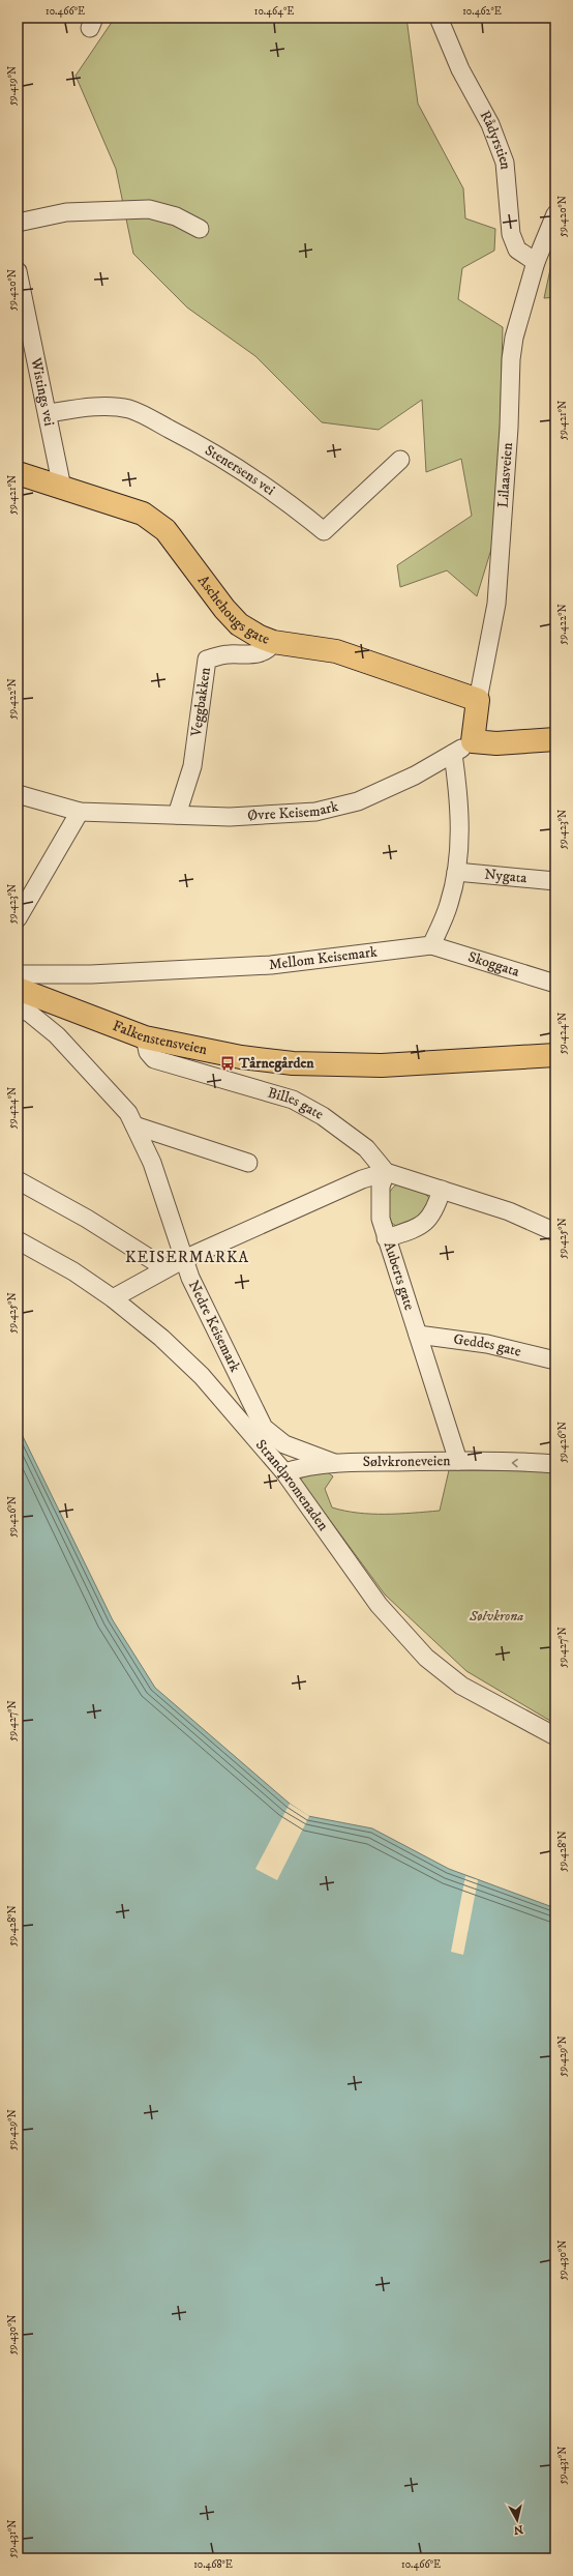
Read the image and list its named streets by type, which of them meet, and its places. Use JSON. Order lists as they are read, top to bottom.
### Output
{
  "streets": {
    "main road": ["Lilaasveien", "Aschehougs gate", "Falkenstensveien"],
    "street": [
      "Rådyrstien",
      "Wistings vei",
      "Stenersens vei",
      "Veggbakken",
      "Øvre Keisemark",
      "Nygata",
      "Mellom Keisemark",
      "Skoggata",
      "Billes gate",
      "Auberts gate",
      "Nedre Keisemark",
      "Geddes gate",
      "Sølvkroneveien",
      "Strandpromenaden"
    ]
  },
  "crossings": [
    ["Rådyrstien", "Lilaasveien"],
    ["Wistings vei", "Stenersens vei"],
    ["Wistings vei", "Aschehougs gate"],
    ["Lilaasveien", "Aschehougs gate"],
    ["Lilaasveien", "Øvre Keisemark"],
    ["Aschehougs gate", "Veggbakken"],
    ["Veggbakken", "Øvre Keisemark"],
    ["Mellom Keisemark", "Skoggata"],
    ["Falkenstensveien", "Billes gate"],
    ["Billes gate", "Auberts gate"],
    ["Auberts gate", "Geddes gate"],
    ["Auberts gate", "Sølvkroneveien"],
    ["Nedre Keisemark", "Sølvkroneveien"],
    ["Sølvkroneveien", "Strandpromenaden"]
  ],
  "one_way": ["Sølvkroneveien"],
  "districts": ["KEISERMARKA"],
  "parks": ["Sølvkrona"],
  "places": {
    "bus stop": ["Tårnegården"]
  },
  "north": "bottom",
  "coordinates": [
    "10.466°E",
    "10.464°E",
    "10.462°E",
    "59.419°N",
    "59.420°N",
    "59.421°N",
    "59.422°N",
    "59.423°N",
    "59.424°N",
    "59.425°N",
    "59.426°N",
    "59.427°N",
    "59.428°N",
    "59.429°N",
    "59.430°N",
    "59.431°N",
    "10.468°E"
  ]
}
